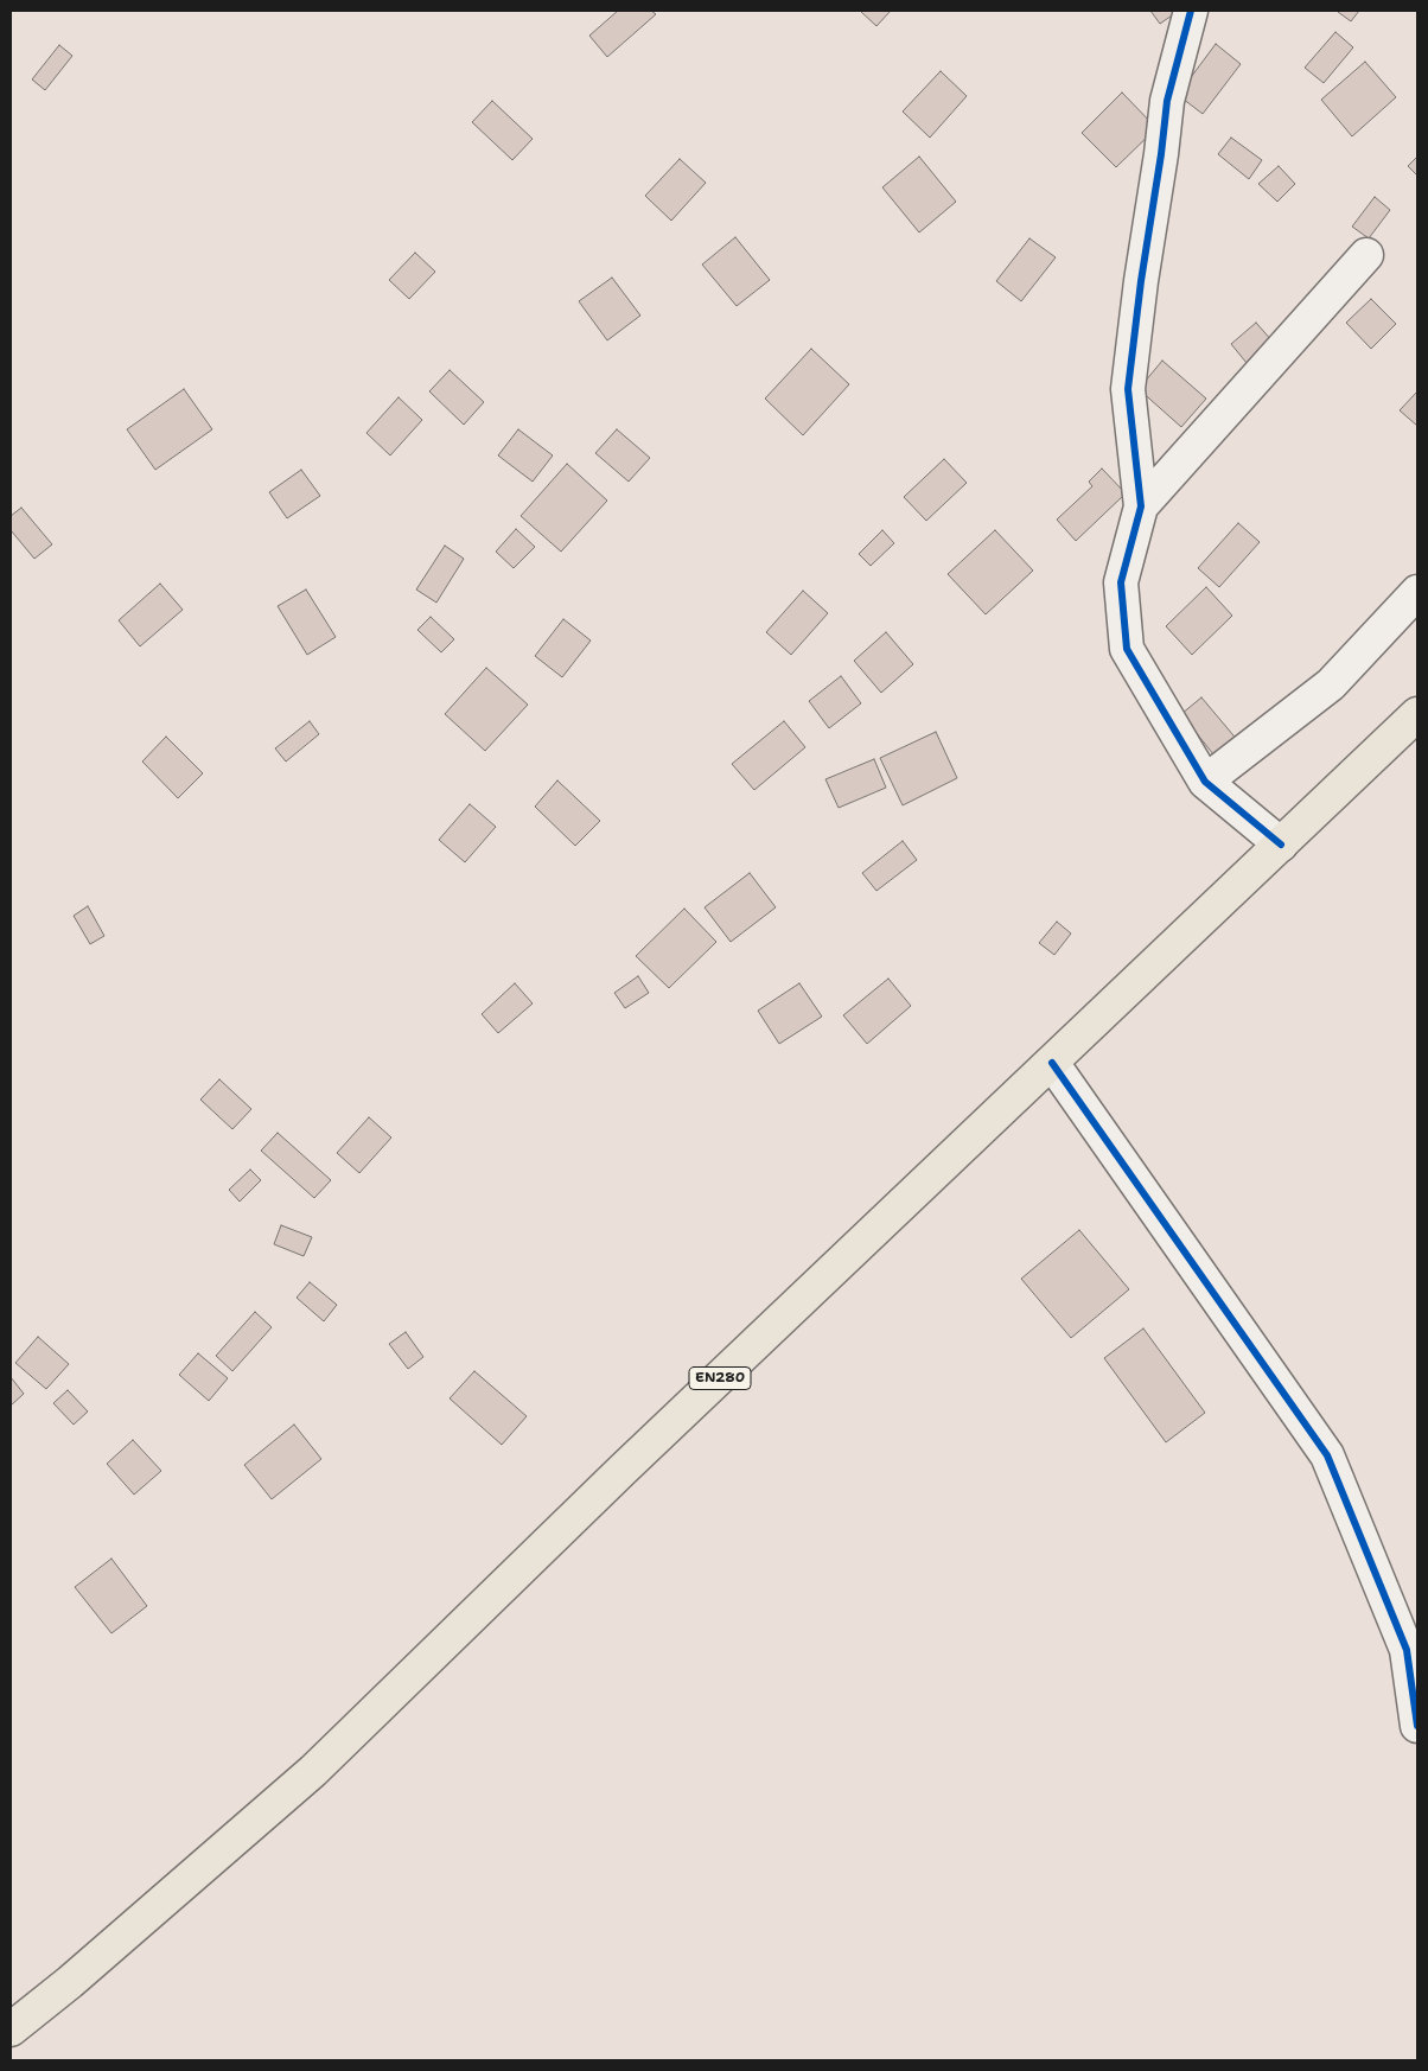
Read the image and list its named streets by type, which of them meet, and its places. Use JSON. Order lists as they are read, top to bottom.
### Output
{
  "streets": {
    "main road": ["EN280"]
  }
}
